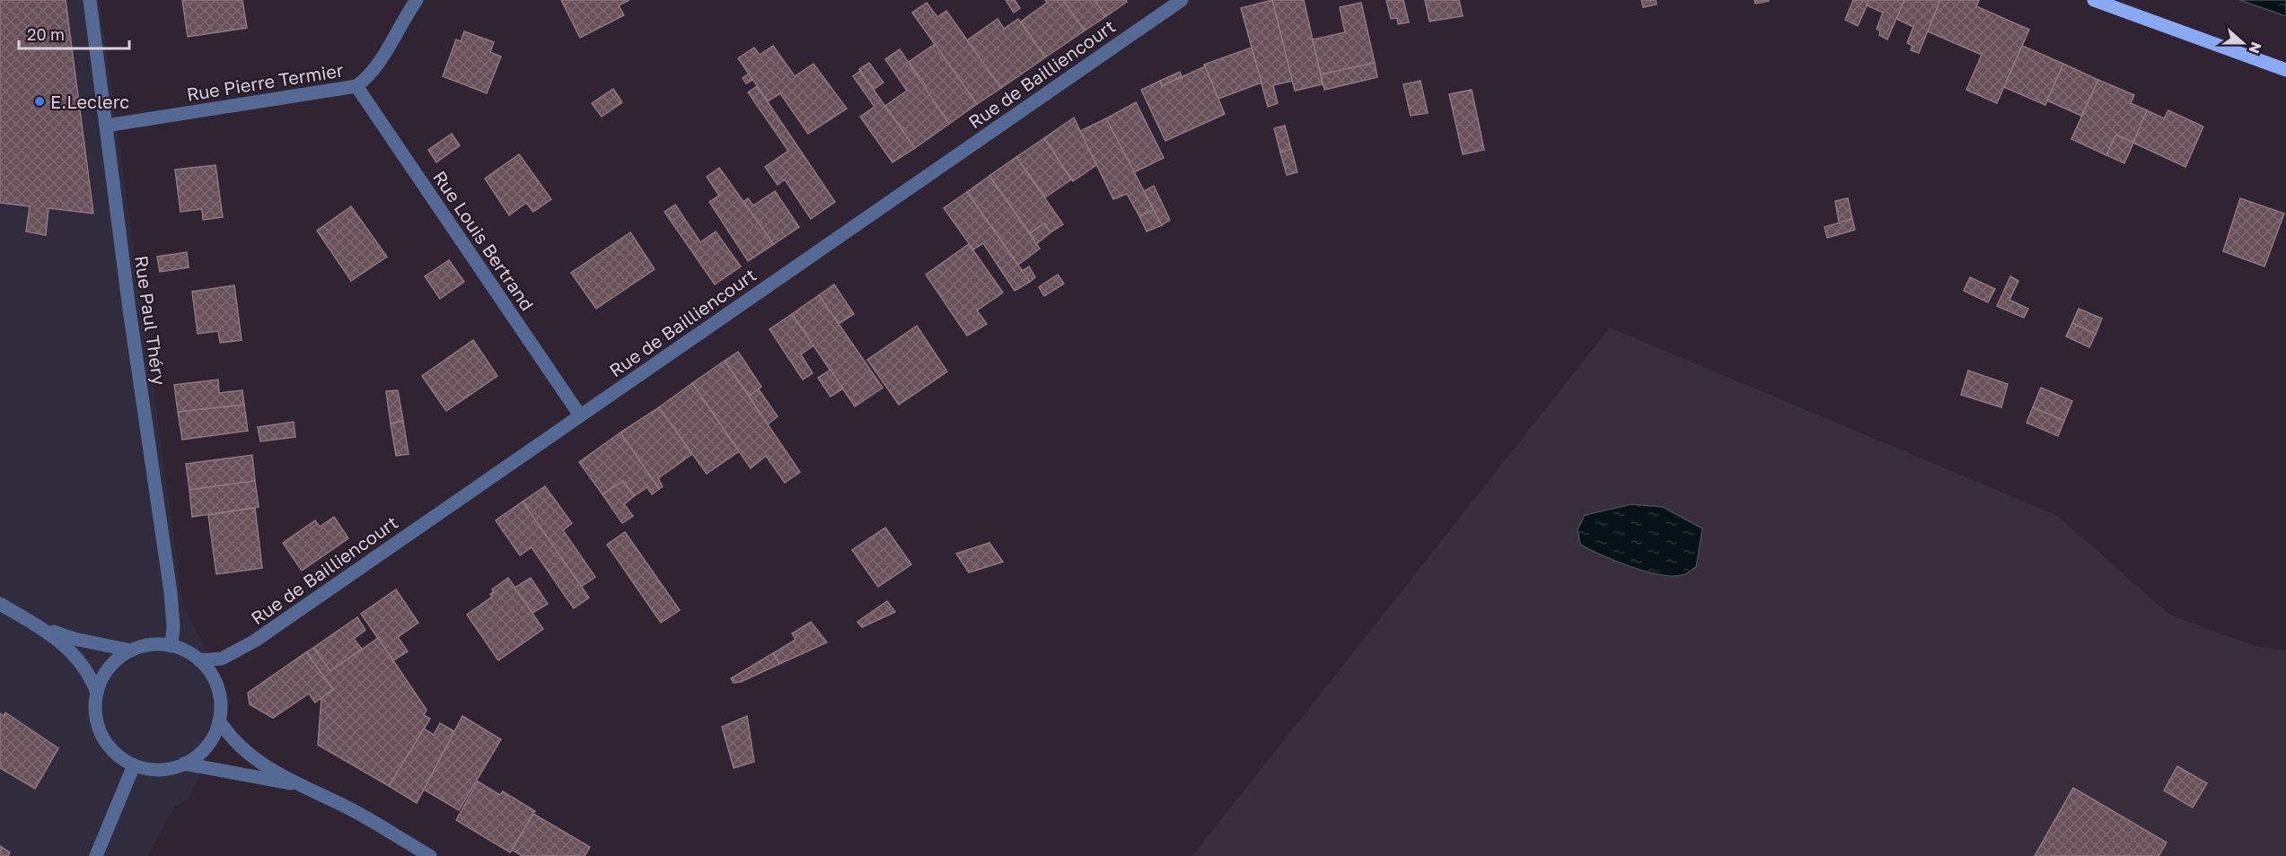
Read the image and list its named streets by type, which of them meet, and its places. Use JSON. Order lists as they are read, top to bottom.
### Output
{
  "streets": {
    "street": [
      "Rue de Bailliencourt",
      "Rue Pierre Termier",
      "Rue Louis Bertrand",
      "Rue Paul Théry"
    ]
  },
  "crossings": [
    ["Rue de Bailliencourt", "Rue Louis Bertrand"],
    ["Rue de Bailliencourt", "Rue Paul Théry"],
    ["Rue Pierre Termier", "Rue Louis Bertrand"],
    ["Rue Pierre Termier", "Rue Paul Théry"]
  ],
  "places": ["E.Leclerc"],
  "scale_bar": "20 m",
  "north": "right"
}
